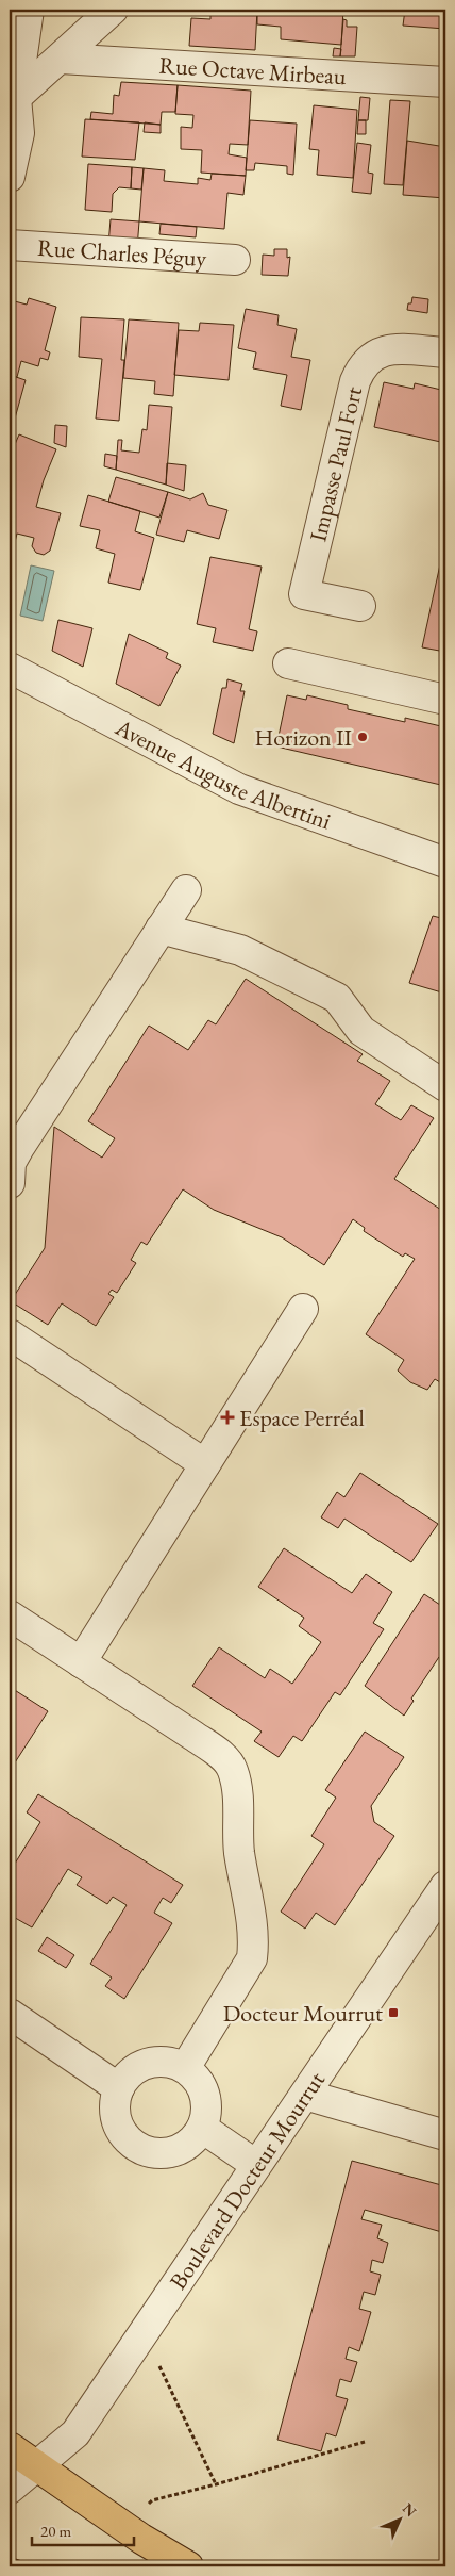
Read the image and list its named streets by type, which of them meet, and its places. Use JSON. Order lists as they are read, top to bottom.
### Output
{
  "streets": {
    "street": [
      "Rue Octave Mirbeau",
      "Rue Charles Péguy",
      "Impasse Paul Fort",
      "Avenue Auguste Albertini",
      "Boulevard Docteur Mourrut"
    ]
  },
  "places": {
    "other": ["Horizon II"],
    "health": ["Espace Perréal"],
    "transit": ["Docteur Mourrut"]
  },
  "scale_bar": "20 m",
  "north": "top right"
}
